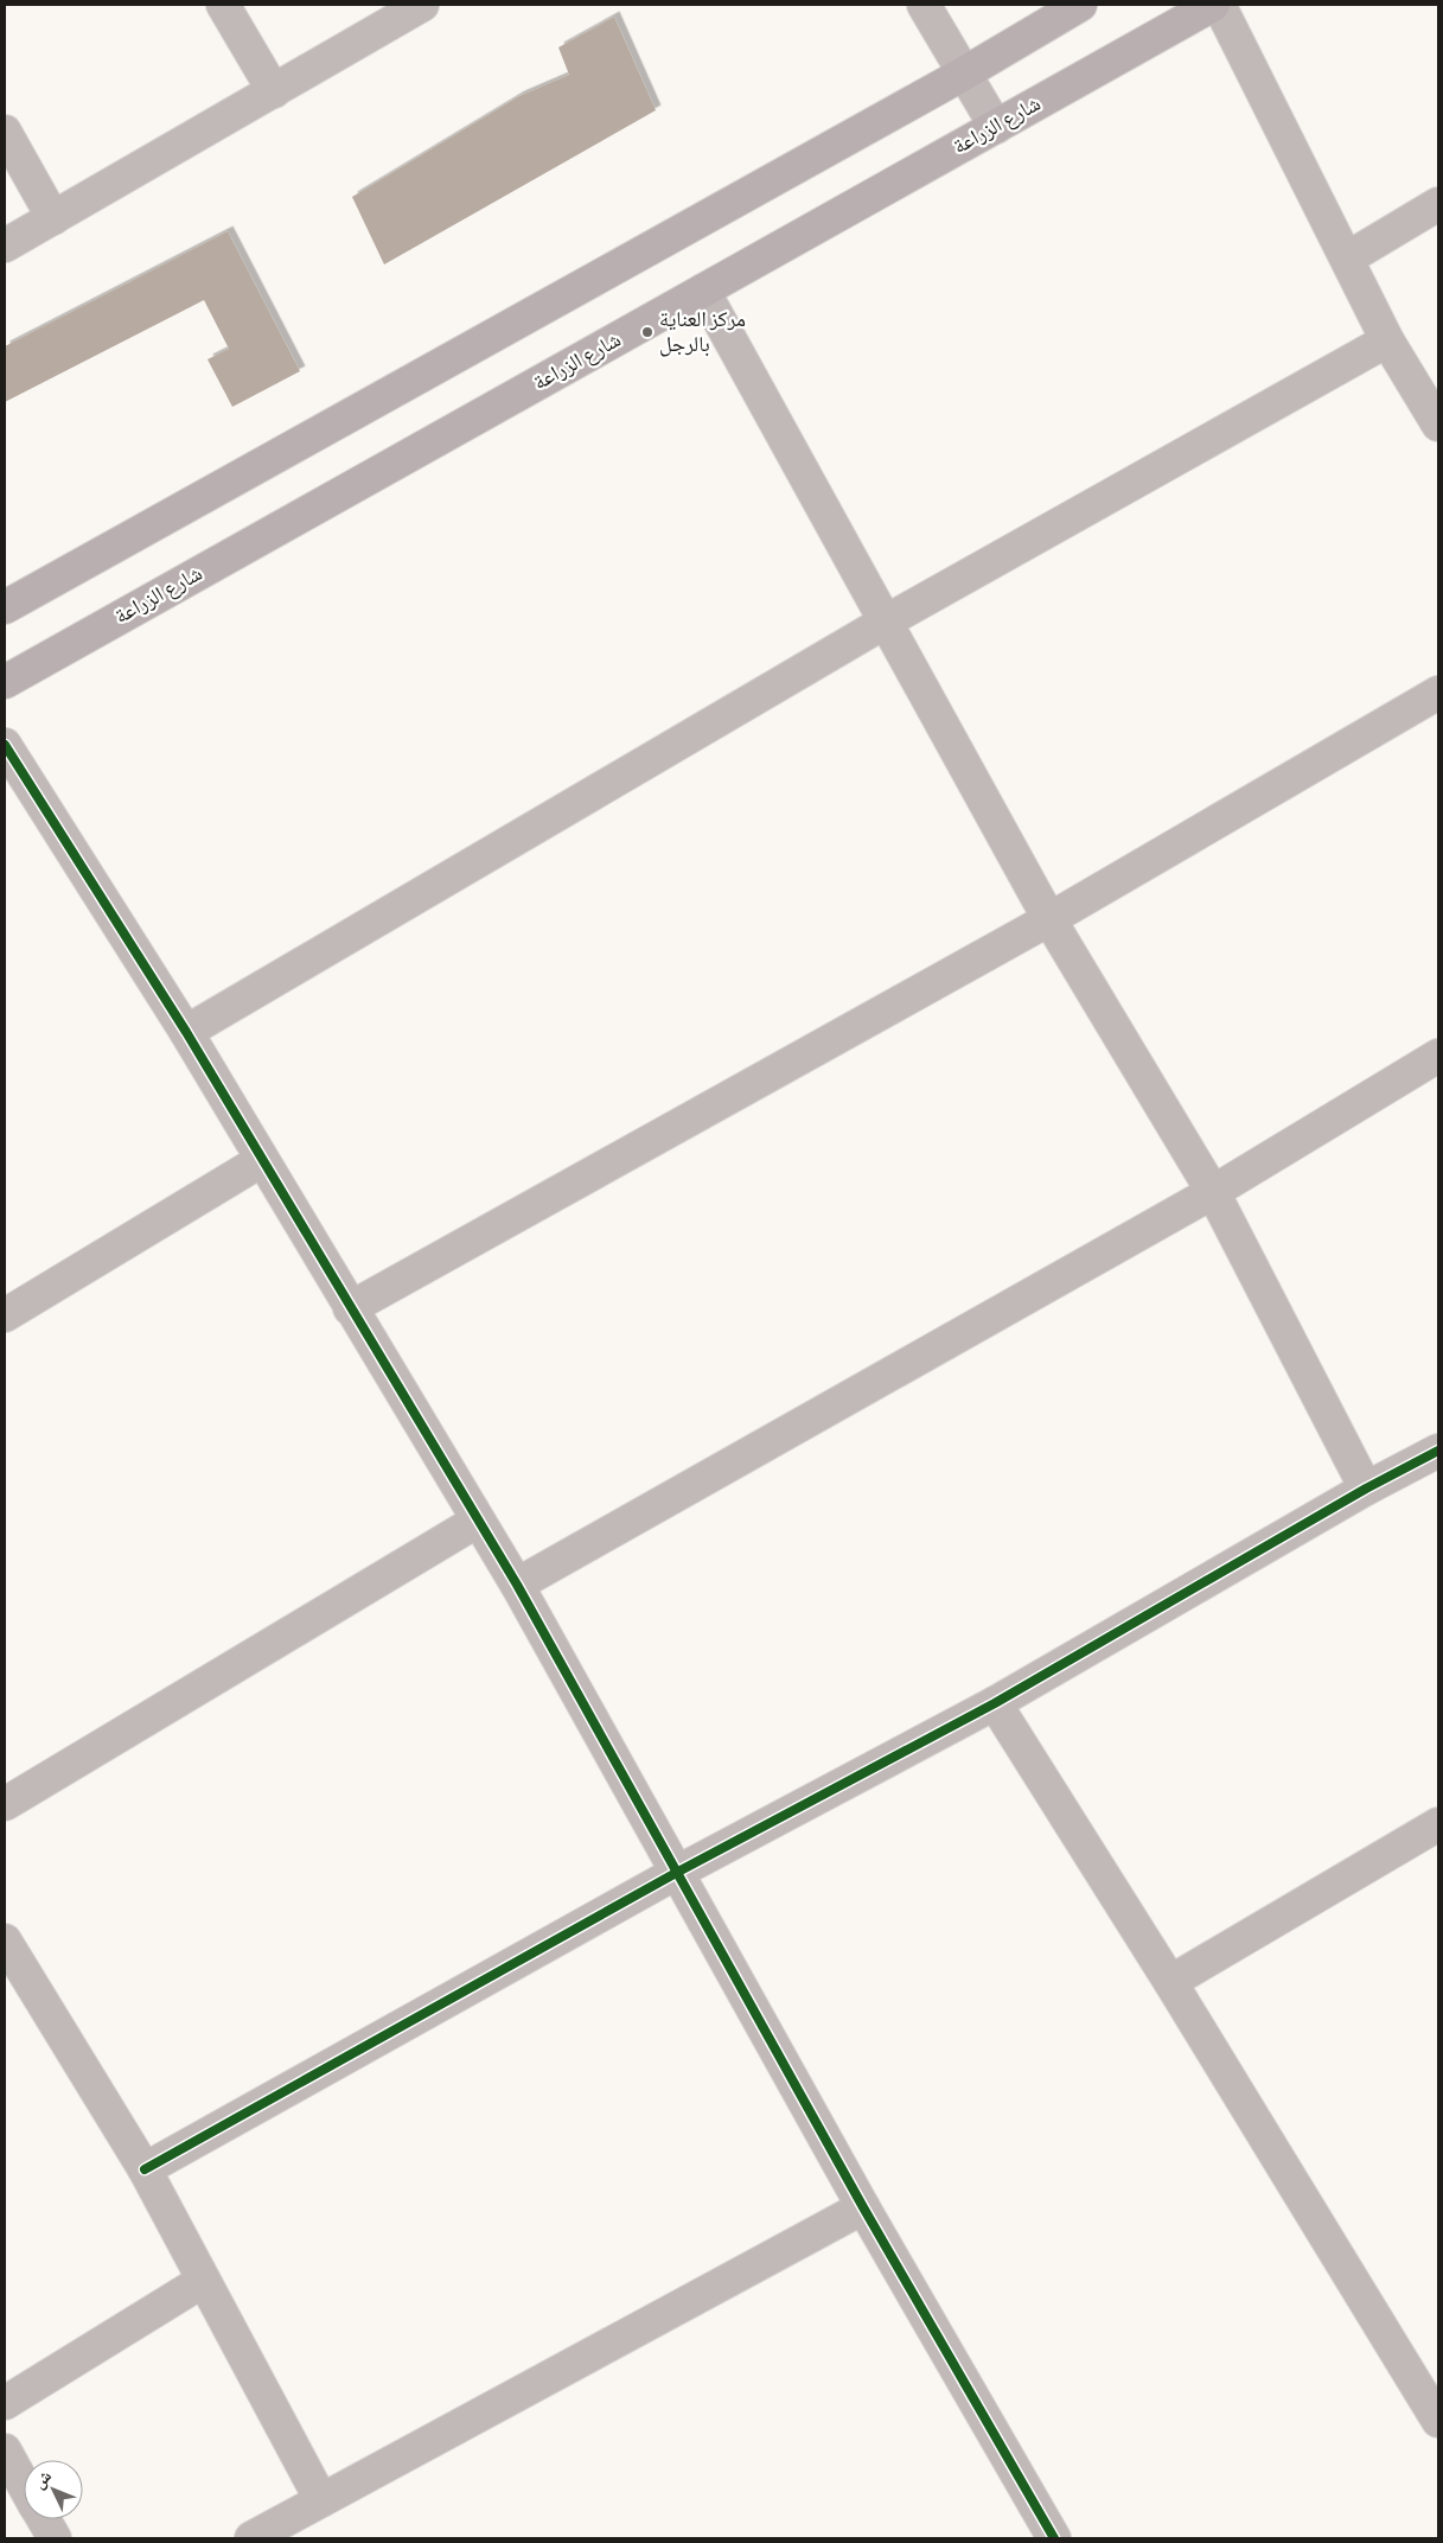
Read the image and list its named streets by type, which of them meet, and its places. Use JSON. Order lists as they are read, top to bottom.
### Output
{
  "streets": {
    "main road": ["شارع الزراعة"]
  },
  "places": ["مركز العناية بالرجل"],
  "north": "top left"
}
